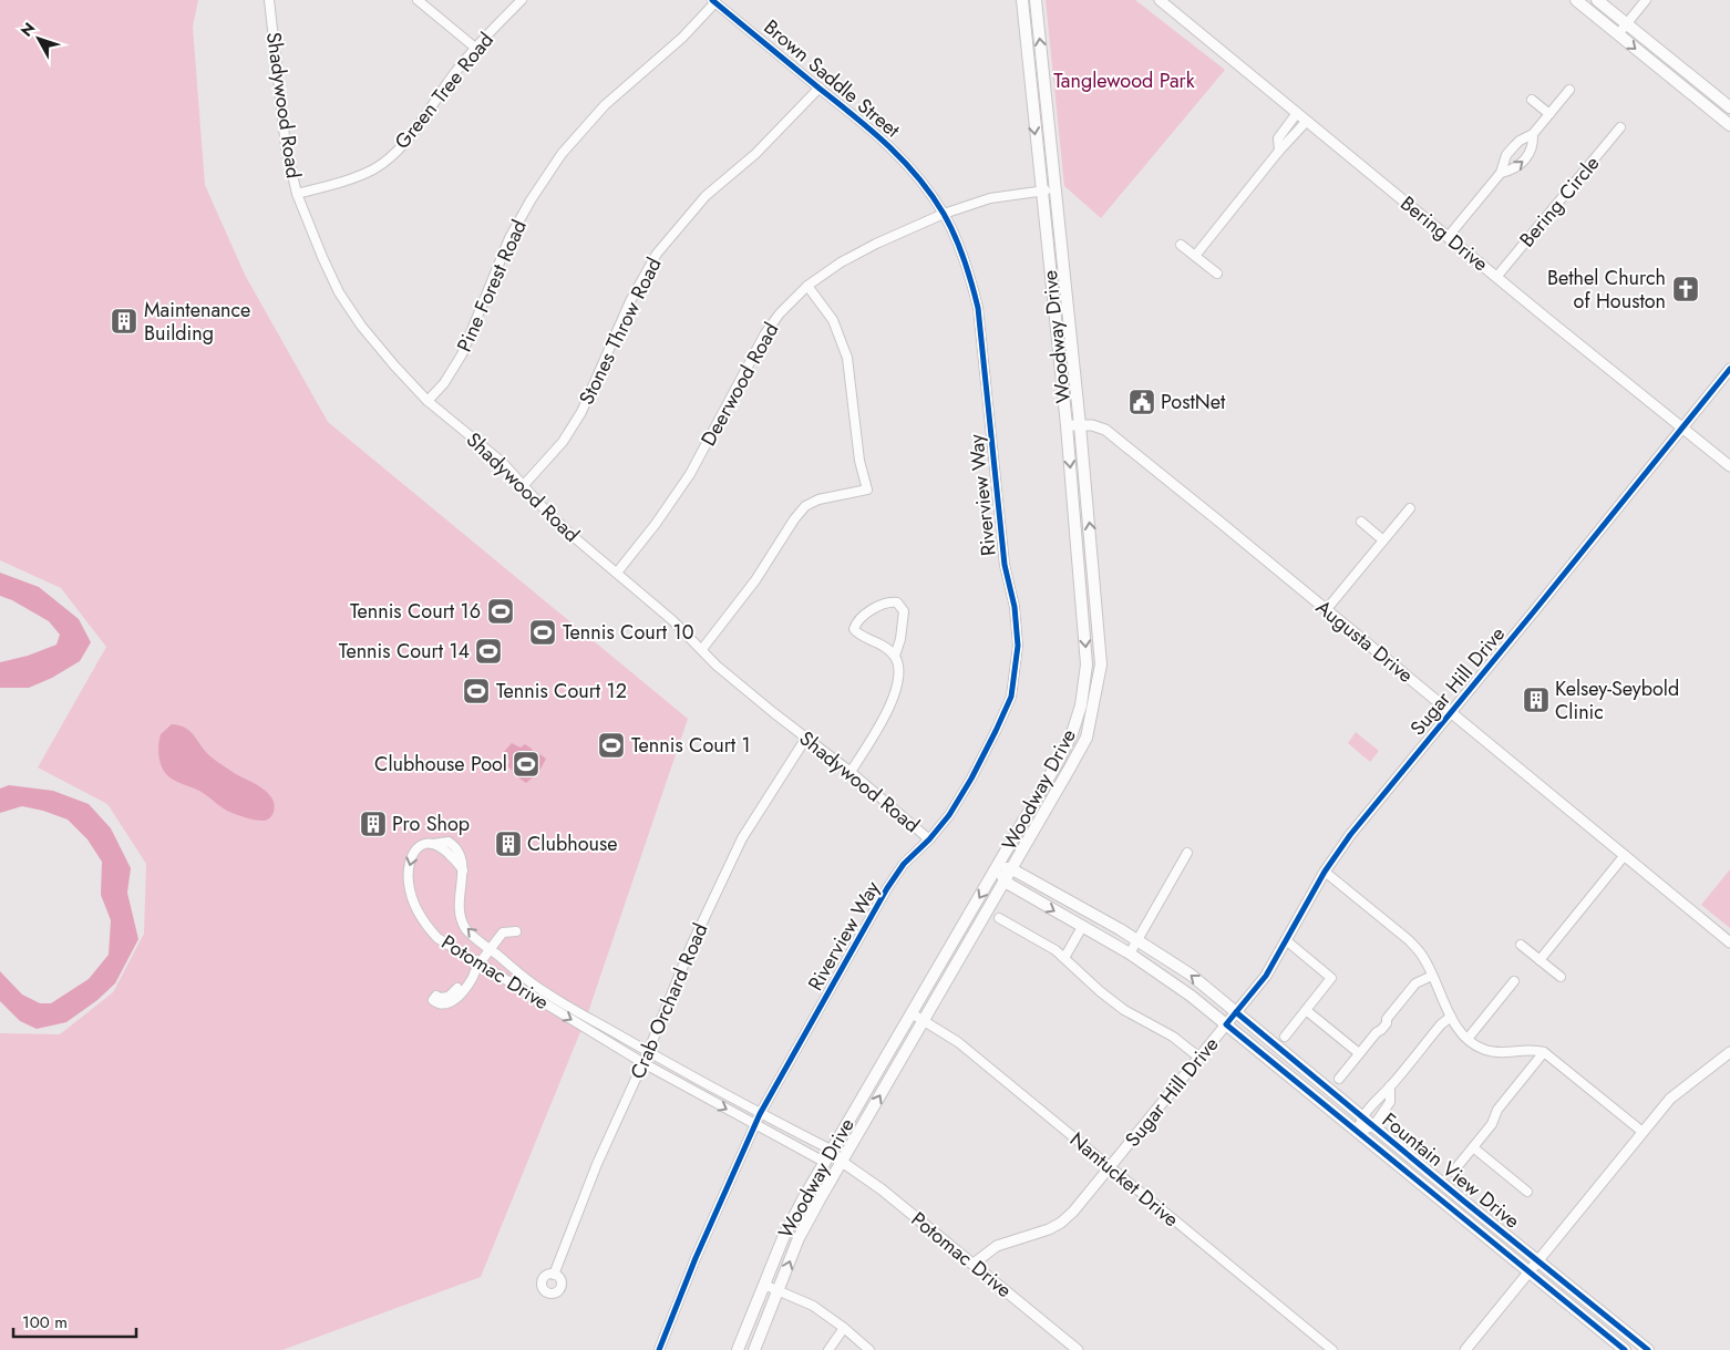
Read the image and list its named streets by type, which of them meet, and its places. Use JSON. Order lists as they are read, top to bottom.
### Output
{
  "streets": {
    "main road": ["Woodway Drive", "Fountain View Drive"],
    "street": [
      "Brown Saddle Street",
      "Green Tree Road",
      "Shadywood Road",
      "Bering Circle",
      "Bering Drive",
      "Pine Forest Road",
      "Stones Throw Road",
      "Deerwood Road",
      "Riverview Way",
      "Augusta Drive",
      "Sugar Hill Drive",
      "Potomac Drive",
      "Crab Orchard Road",
      "Nantucket Drive"
    ]
  },
  "crossings": [
    ["Brown Saddle Street", "Pine Forest Road"],
    ["Brown Saddle Street", "Stones Throw Road"],
    ["Brown Saddle Street", "Deerwood Road"],
    ["Brown Saddle Street", "Riverview Way"],
    ["Green Tree Road", "Shadywood Road"],
    ["Shadywood Road", "Pine Forest Road"],
    ["Shadywood Road", "Stones Throw Road"],
    ["Shadywood Road", "Deerwood Road"],
    ["Shadywood Road", "Riverview Way"],
    ["Shadywood Road", "Crab Orchard Road"],
    ["Bering Circle", "Bering Drive"],
    ["Bering Drive", "Sugar Hill Drive"],
    ["Woodway Drive", "Deerwood Road"],
    ["Woodway Drive", "Augusta Drive"],
    ["Woodway Drive", "Potomac Drive"],
    ["Woodway Drive", "Fountain View Drive"],
    ["Woodway Drive", "Nantucket Drive"],
    ["Deerwood Road", "Riverview Way"],
    ["Riverview Way", "Potomac Drive"],
    ["Augusta Drive", "Sugar Hill Drive"],
    ["Sugar Hill Drive", "Potomac Drive"],
    ["Sugar Hill Drive", "Fountain View Drive"],
    ["Sugar Hill Drive", "Nantucket Drive"],
    ["Potomac Drive", "Crab Orchard Road"]
  ],
  "parks": ["Tanglewood Park"],
  "places": {
    "church": ["Bethel Church of Houston"],
    "building": [
      "Maintenance Building",
      "Kelsey-Seybold Clinic",
      "Pro Shop",
      "Clubhouse"
    ],
    "public building": ["PostNet"],
    "sports": [
      "Tennis Court 16",
      "Tennis Court 10",
      "Tennis Court 14",
      "Tennis Court 12",
      "Tennis Court 1",
      "Clubhouse Pool"
    ]
  },
  "scale_bar": "100 m",
  "north": "top left"
}
